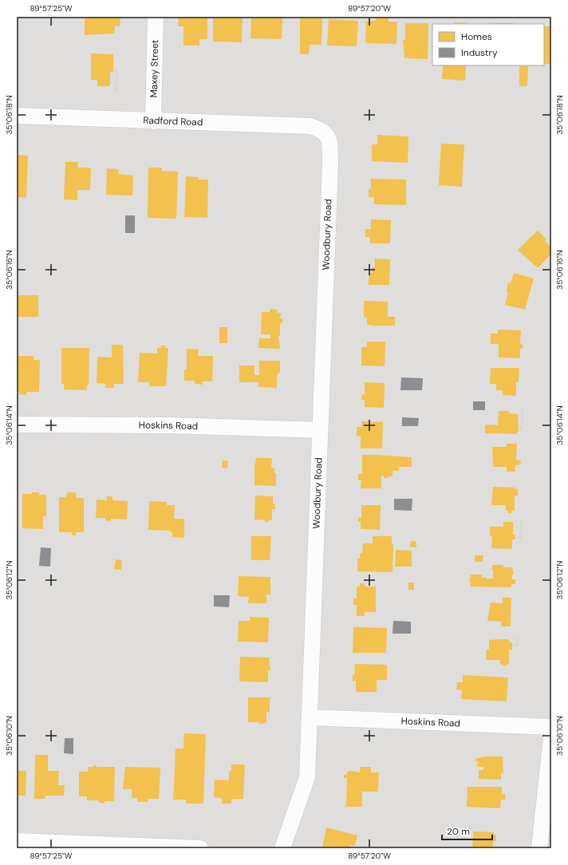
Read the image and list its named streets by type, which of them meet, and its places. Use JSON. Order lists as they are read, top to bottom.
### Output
{
  "streets": {
    "street": [
      "Maxey Street",
      "Radford Road",
      "Woodbury Road",
      "Hoskins Road"
    ]
  },
  "crossings": [
    ["Maxey Street", "Radford Road"],
    ["Radford Road", "Woodbury Road"],
    ["Woodbury Road", "Hoskins Road"]
  ],
  "legend": ["Homes", "Industry"],
  "scale_bar": "20 m",
  "coordinates": [
    "89°57'25\"W",
    "89°57'20\"W",
    "35°06'18\"N",
    "35°06'16\"N",
    "35°06'14\"N",
    "35°06'12\"N",
    "35°06'10\"N"
  ]
}
